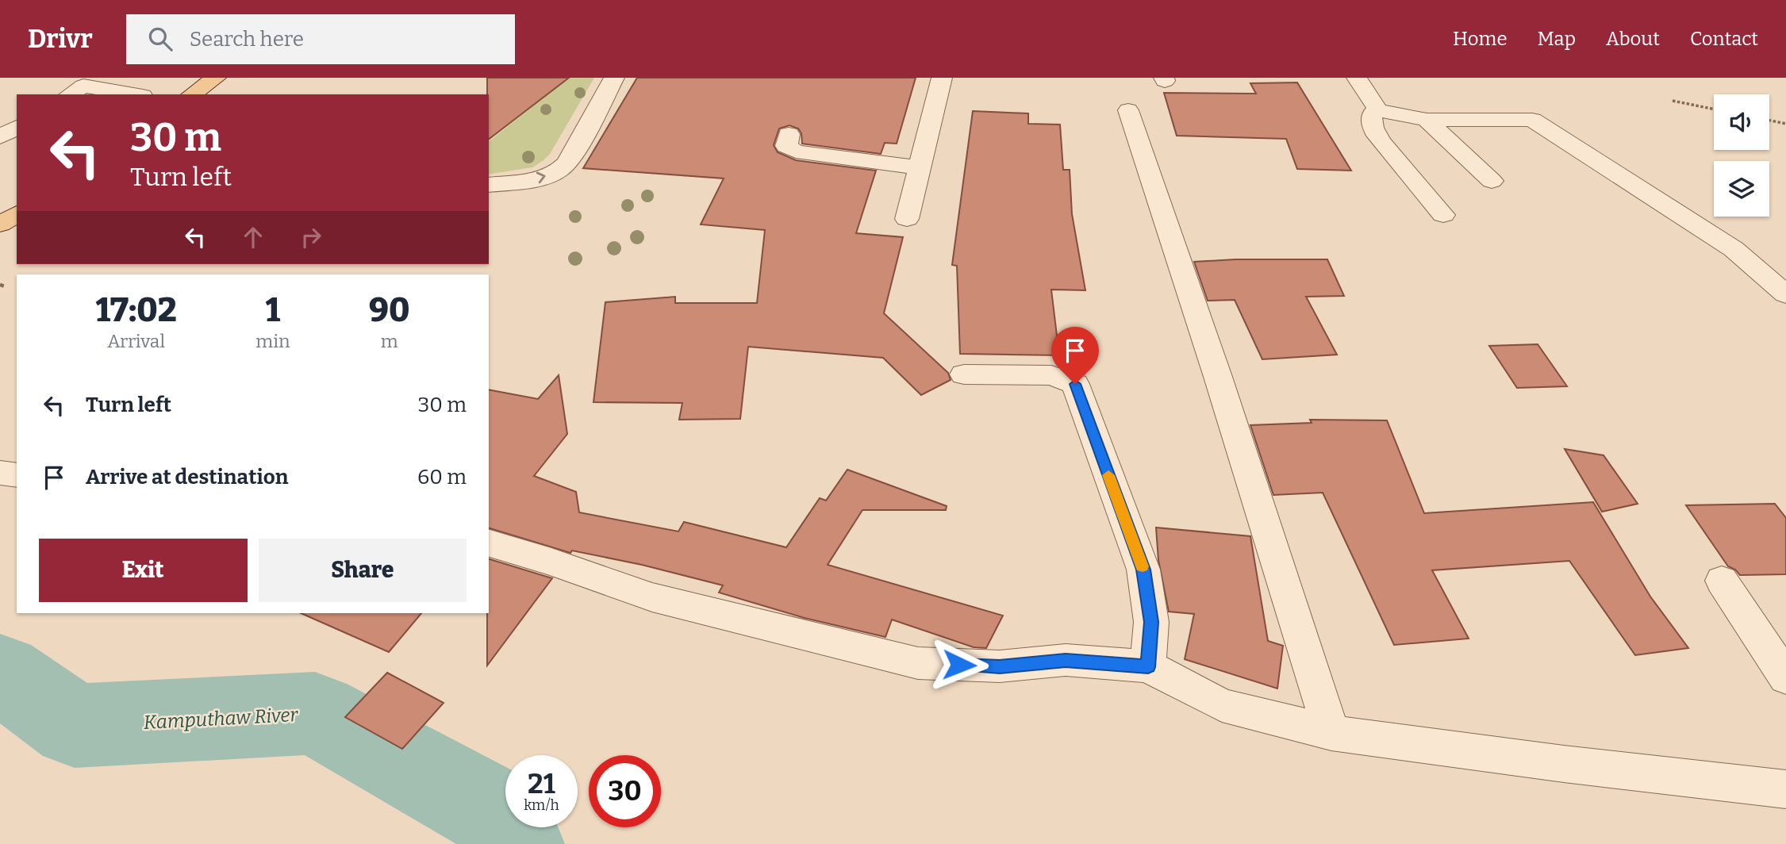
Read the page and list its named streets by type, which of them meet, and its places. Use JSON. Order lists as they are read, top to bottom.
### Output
{
  "water": ["Kamputhaw River"],
  "page": {
    "header": "Drivr",
    "search": "Search here",
    "nav": [
      "Home",
      "Map",
      "About",
      "Contact"
    ],
    "turn": ["30 m", "Turn left"],
    "eta": [
      "17:02",
      "Arrival",
      "1",
      "min",
      "90",
      "m"
    ],
    "list": [
      {
        "name": "Turn left",
        "value": "30 m"
      },
      {
        "name": "Arrive at destination",
        "value": "60 m"
      }
    ],
    "buttons": ["Exit", "Share"],
    "speed": "21 km/h",
    "limit": "30"
  }
}
